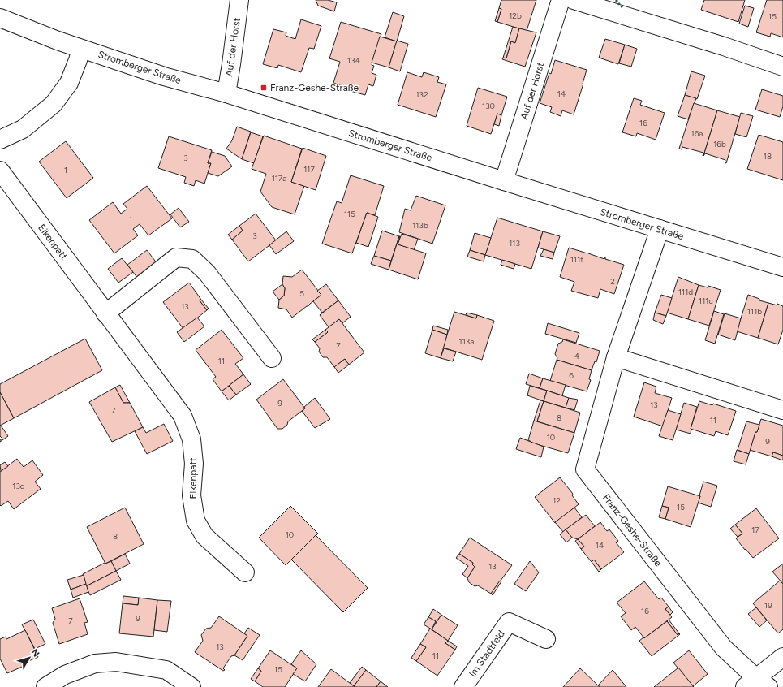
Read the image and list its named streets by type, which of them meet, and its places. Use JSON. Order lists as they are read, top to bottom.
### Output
{
  "streets": {
    "street": [
      "Auf der Horst",
      "Stromberger Straße",
      "Eikenpatt",
      "Franz-Geshe-Straße",
      "Im Stadtfeld"
    ]
  },
  "crossings": [
    ["Auf der Horst", "Stromberger Straße"],
    ["Stromberger Straße", "Franz-Geshe-Straße"]
  ],
  "places": {
    "transit": ["Franz-Geshe-Straße"]
  },
  "house_numbers": [
    "12b",
    "15",
    "134",
    "14",
    "132",
    "130",
    "16",
    "16a",
    "16b",
    "18",
    "3",
    "117",
    "1",
    "117a",
    "115",
    "1",
    "113b",
    "3",
    "113",
    "111f",
    "2",
    "111d",
    "5",
    "111c",
    "13",
    "111b",
    "113a",
    "7",
    "4",
    "11",
    "6",
    "9",
    "13",
    "7",
    "8",
    "11",
    "10",
    "9",
    "13d",
    "12",
    "15",
    "17",
    "10",
    "8",
    "14",
    "13",
    "19",
    "16",
    "9",
    "7",
    "13",
    "11",
    "15"
  ],
  "north": "top right"
}
